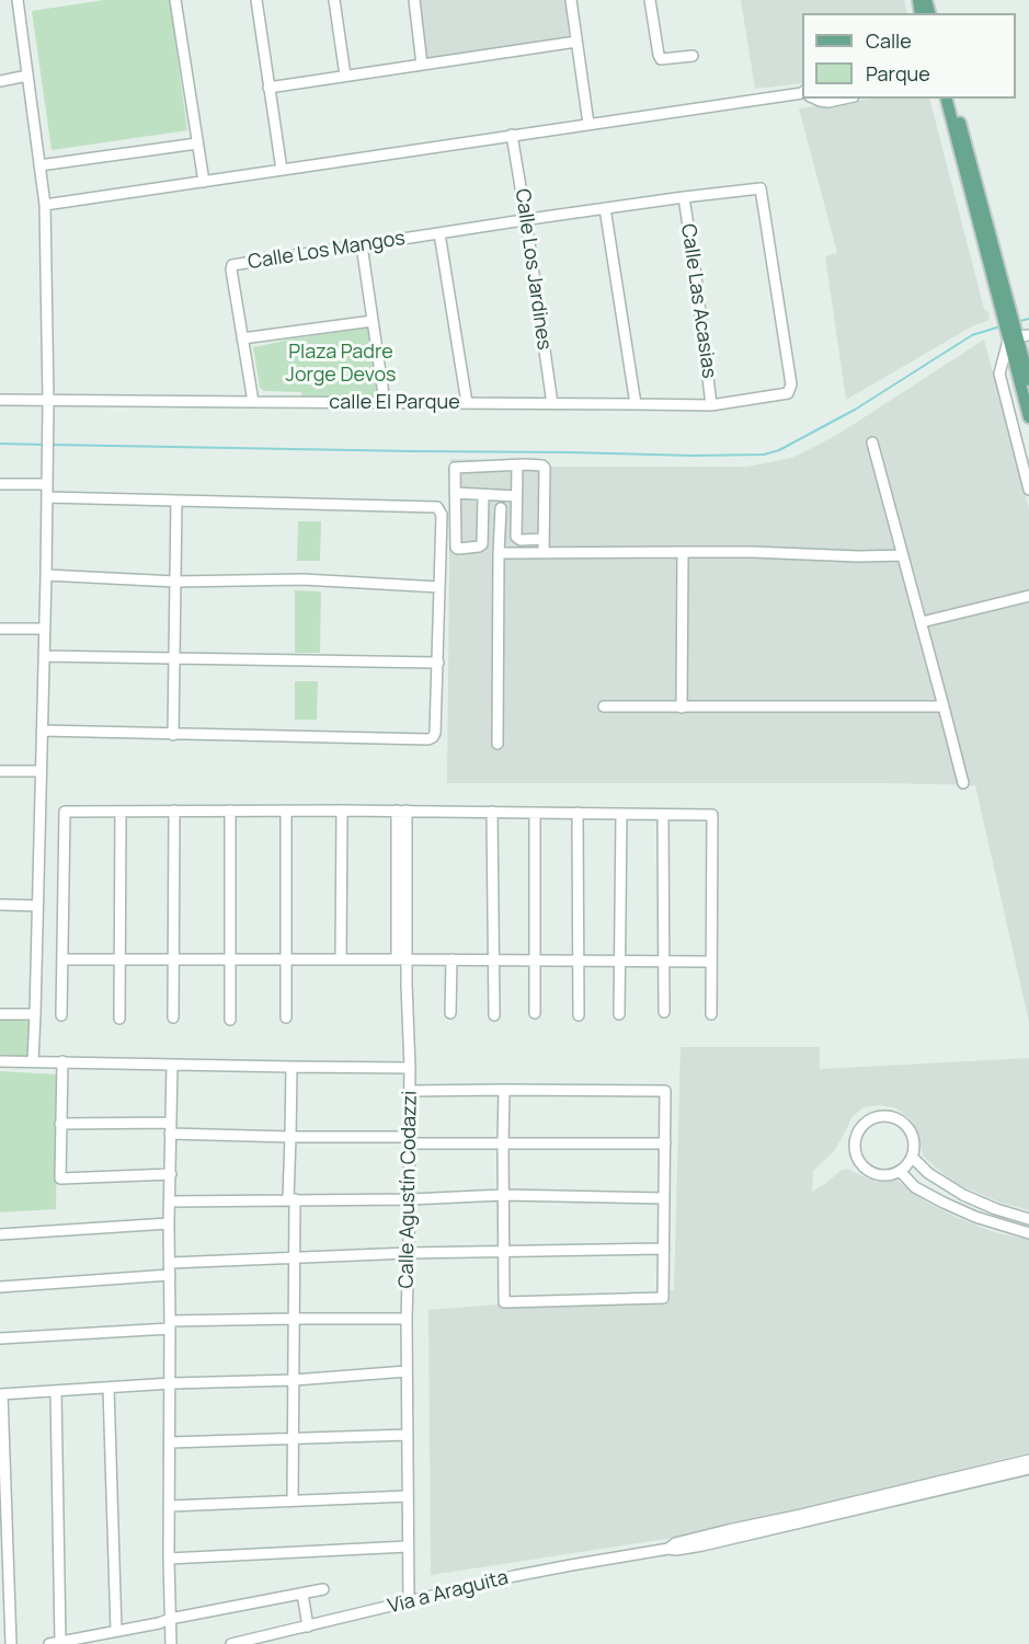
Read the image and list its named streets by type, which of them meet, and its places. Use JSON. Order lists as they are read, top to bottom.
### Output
{
  "streets": {
    "street": [
      "Calle Los Mangos",
      "Calle Los Jardines",
      "Calle Las Acasias",
      "calle El Parque",
      "Calle Agustín Codazzi",
      "Via a Araguita"
    ]
  },
  "crossings": [
    ["Calle Los Mangos", "Calle Los Jardines"],
    ["Calle Los Mangos", "calle El Parque"],
    ["Calle Los Jardines", "calle El Parque"],
    ["Calle Las Acasias", "calle El Parque"],
    ["Calle Agustín Codazzi", "Via a Araguita"]
  ],
  "parks": ["Plaza Padre Jorge Devos"],
  "legend": ["Calle", "Parque"]
}
